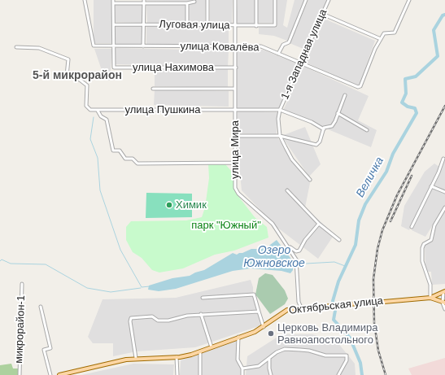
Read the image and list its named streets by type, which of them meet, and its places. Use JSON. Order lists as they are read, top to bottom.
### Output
{
  "streets": {
    "main road": ["Октябрьская улица"],
    "street": [
      "Луговая улица",
      "улица Ковалёва",
      "1-я Западная улица",
      "улица Нахимова",
      "улица Пушкина",
      "улица Мира",
      "микрорайон-1"
    ]
  },
  "crossings": [
    ["Луговая улица", "улица Мира"],
    ["улица Ковалёва", "1-я Западная улица"],
    ["улица Ковалёва", "улица Нахимова"],
    ["улица Ковалёва", "улица Мира"],
    ["1-я Западная улица", "улица Пушкина"],
    ["улица Нахимова", "улица Мира"],
    ["улица Пушкина", "улица Мира"],
    ["улица Мира", "Октябрьская улица"]
  ],
  "districts": ["5-й микрорайон"],
  "water": ["Величка", "Озеро Южновское"],
  "parks": ["парк \"Южный\""],
  "places": ["Химик", "Церковь Владимира Равноапостольного"]
}
